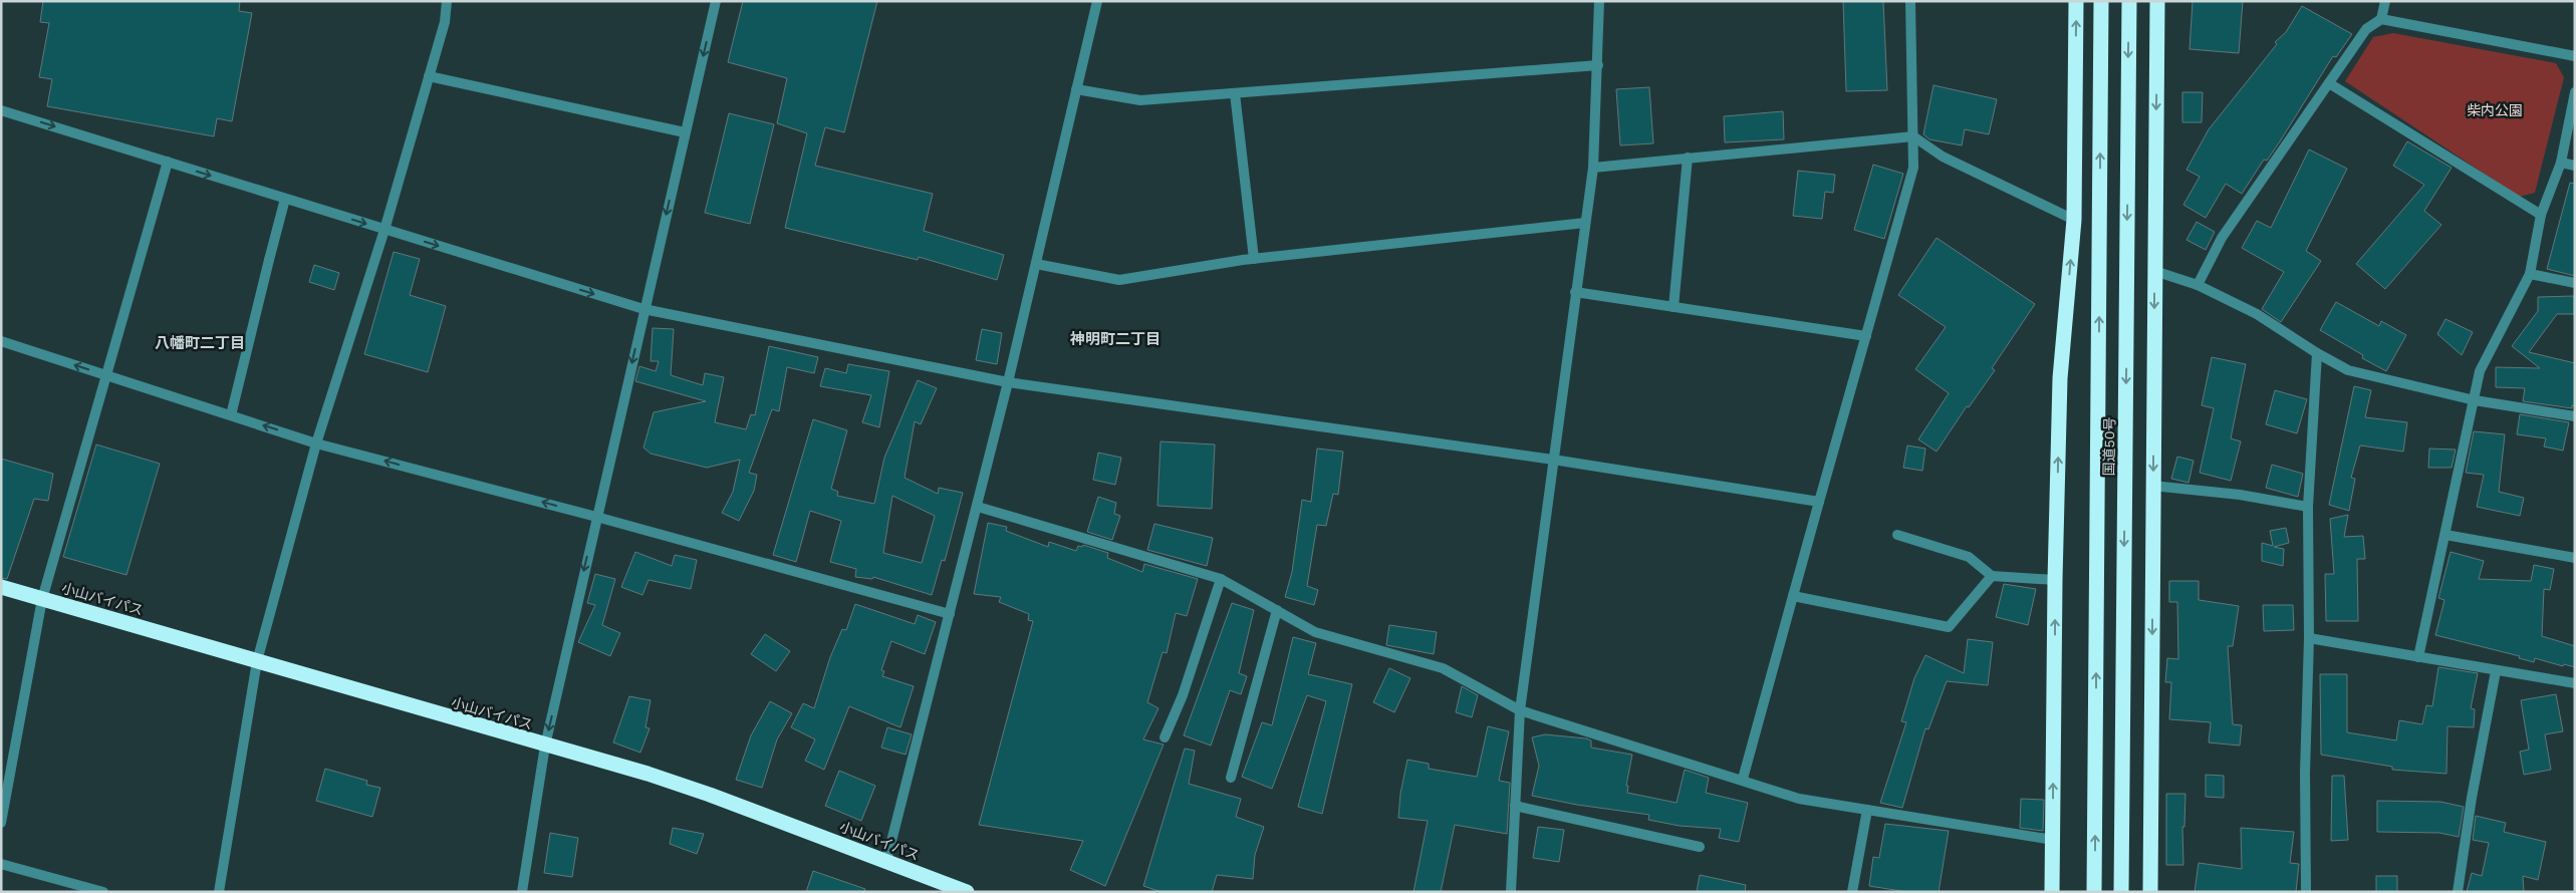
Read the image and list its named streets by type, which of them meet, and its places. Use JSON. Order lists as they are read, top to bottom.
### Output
{
  "streets": {
    "highway": ["国道50号", "小山バイパス"]
  },
  "districts": ["神明町二丁目", "八幡町二丁目"],
  "parks": ["柴内公園"]
}
